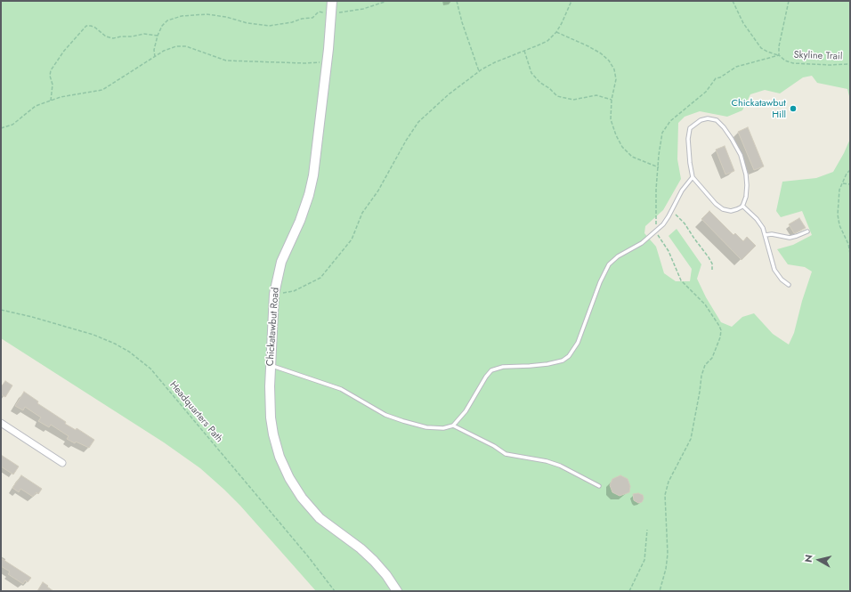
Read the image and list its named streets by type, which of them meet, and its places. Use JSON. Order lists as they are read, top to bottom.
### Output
{
  "streets": {
    "main road": ["Chickatawbut Road"],
    "path": ["Skyline Trail", "Headquarters Path"]
  },
  "places": ["Chickatawbut Hill"],
  "north": "left"
}
